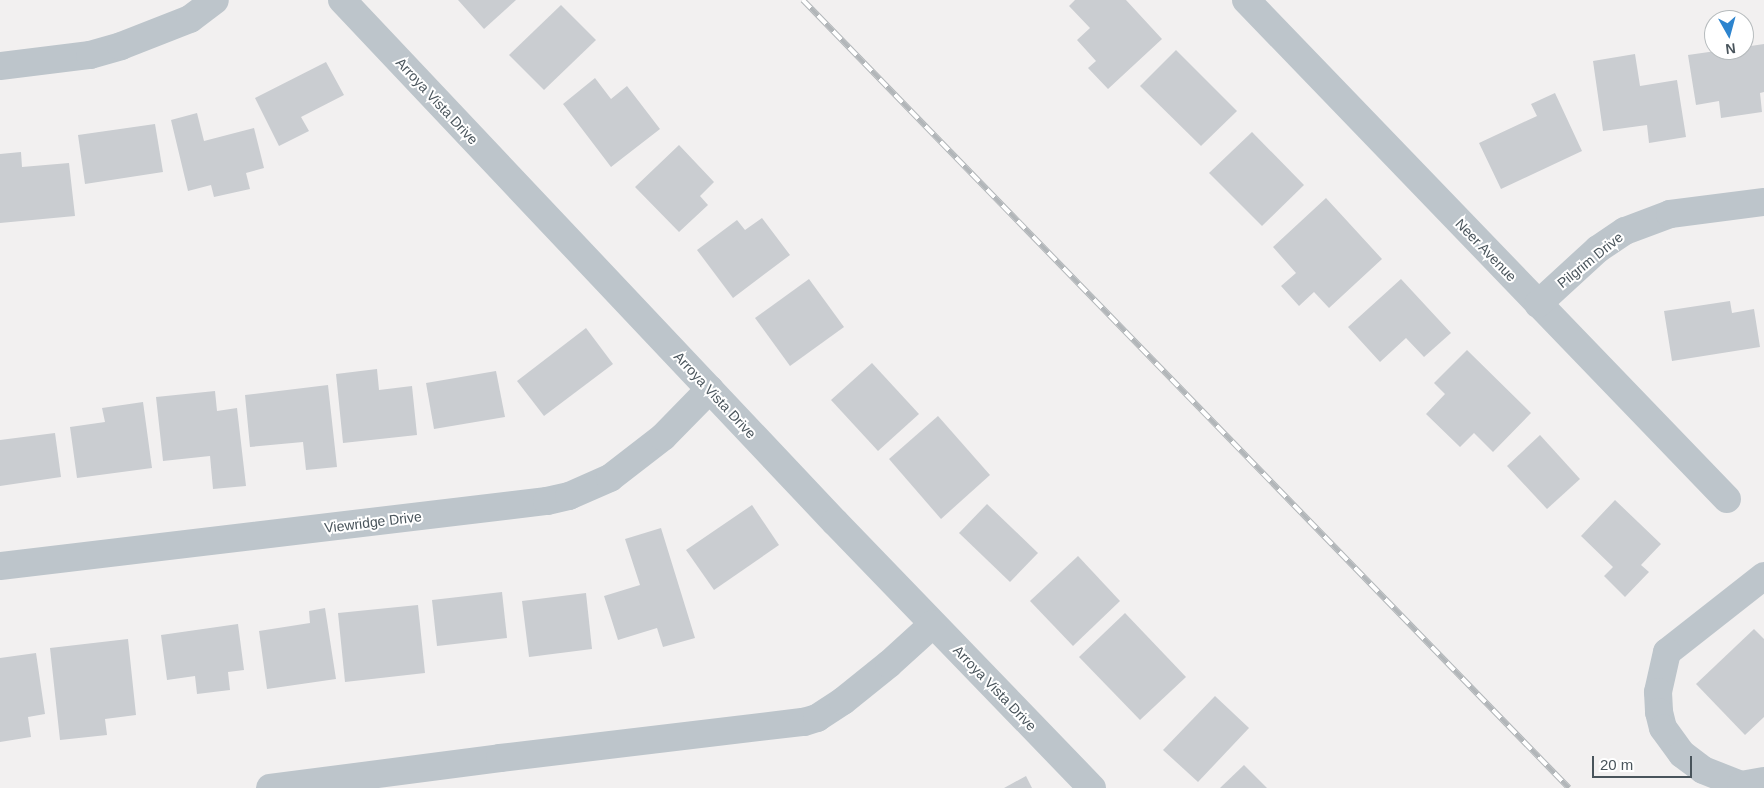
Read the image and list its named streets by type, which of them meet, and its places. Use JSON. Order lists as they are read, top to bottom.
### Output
{
  "streets": {
    "street": [
      "Arroya Vista Drive",
      "Neer Avenue",
      "Pilgrim Drive",
      "Viewridge Drive"
    ]
  },
  "crossings": [
    ["Arroya Vista Drive", "Viewridge Drive"],
    ["Neer Avenue", "Pilgrim Drive"]
  ],
  "scale_bar": "20 m",
  "north": "bottom"
}
